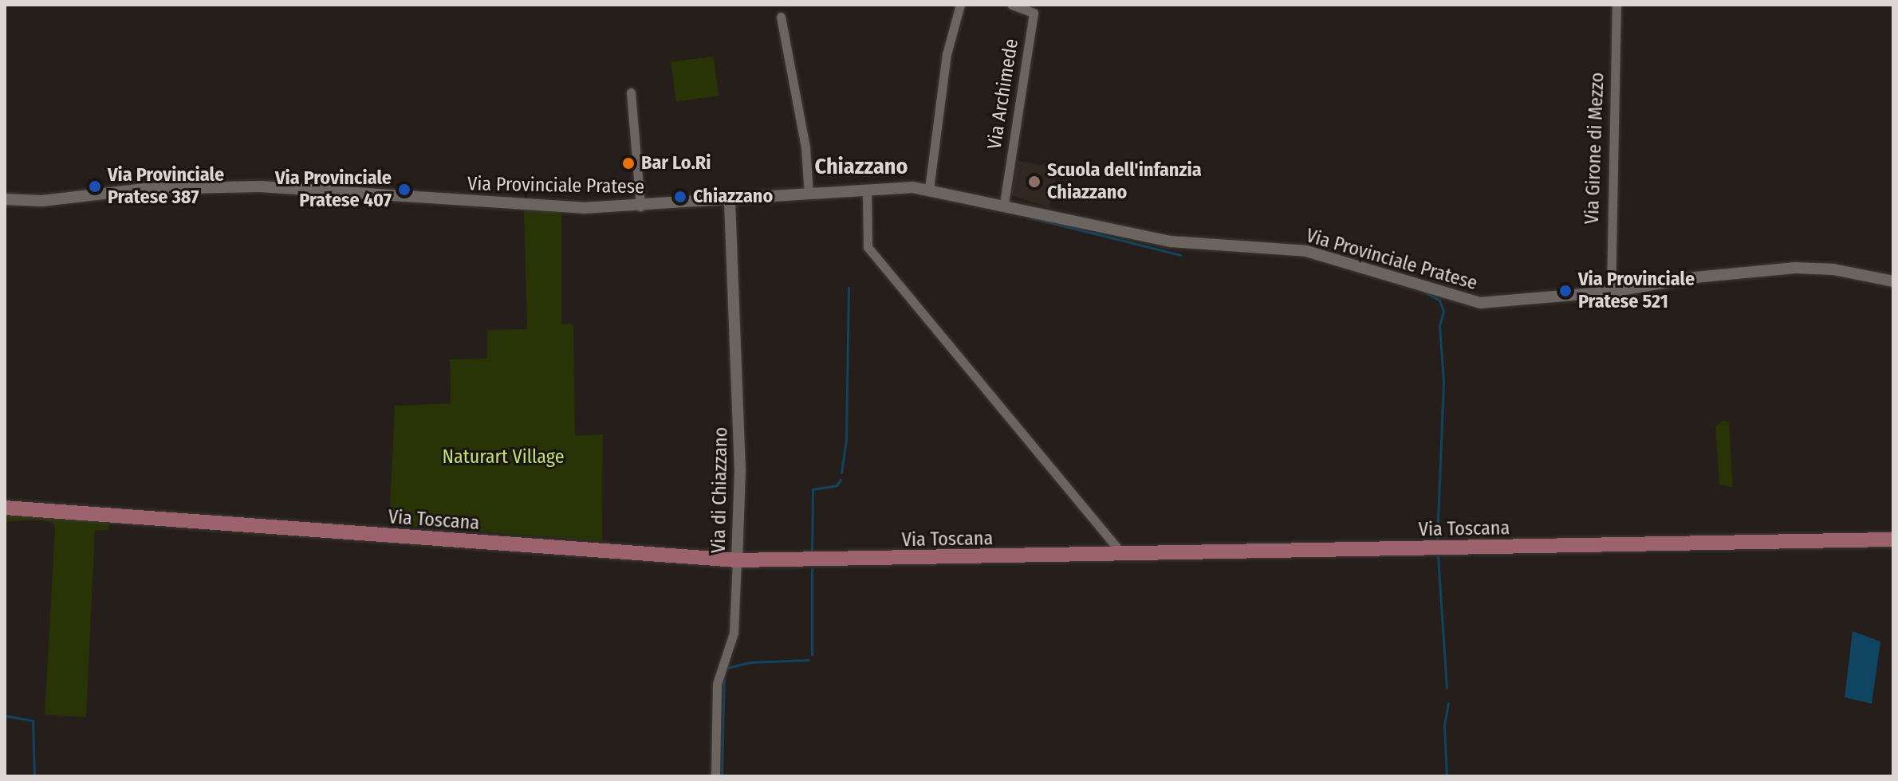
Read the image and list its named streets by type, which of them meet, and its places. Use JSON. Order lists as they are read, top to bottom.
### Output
{
  "streets": {
    "main road": ["Via Toscana"],
    "street": [
      "Via Archimede",
      "Via Girone di Mezzo",
      "Via Provinciale Pratese",
      "Via di Chiazzano"
    ]
  },
  "crossings": [
    ["Via Archimede", "Via Provinciale Pratese"],
    ["Via Girone di Mezzo", "Via Provinciale Pratese"],
    ["Via Provinciale Pratese", "Via di Chiazzano"],
    ["Via di Chiazzano", "Via Toscana"]
  ],
  "districts": ["Chiazzano"],
  "parks": ["Naturart Village"],
  "places": [
    "Bar Lo.Ri",
    "Scuola dell'infanzia Chiazzano",
    "Via Provinciale Pratese 387",
    "Via Provinciale Pratese 407",
    "Chiazzano",
    "Via Provinciale Pratese 521"
  ]
}
